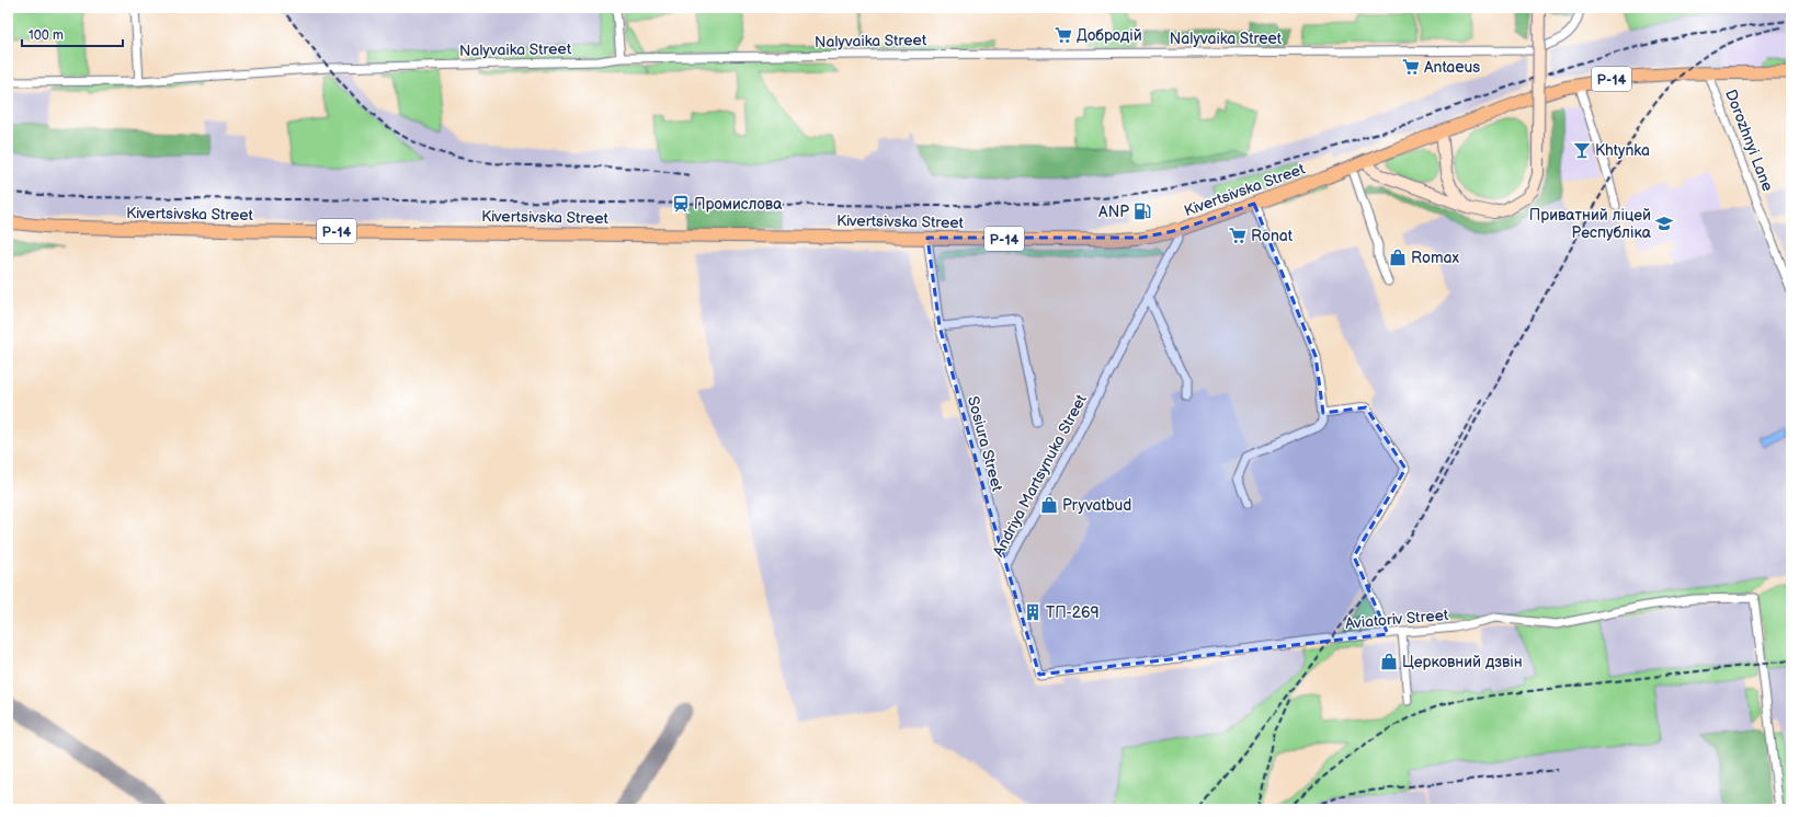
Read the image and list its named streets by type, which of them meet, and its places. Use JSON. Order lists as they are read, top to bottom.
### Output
{
  "streets": {
    "main road": ["Р-14", "Kivertsivska Street"],
    "street": [
      "Nalyvaika Street",
      "Dorozhnyi Lane",
      "Sosiura Street",
      "Andriya Martsynuka Street",
      "Aviatoriv Street"
    ]
  },
  "crossings": [
    ["Dorozhnyi Lane", "Kivertsivska Street"],
    ["Kivertsivska Street", "Sosiura Street"],
    ["Kivertsivska Street", "Andriya Martsynuka Street"],
    ["Sosiura Street", "Andriya Martsynuka Street"],
    ["Andriya Martsynuka Street", "Aviatoriv Street"]
  ],
  "places": {
    "supermarket": ["Добродій", "Antaeus", "Ronat"],
    "bar": ["Khtynka"],
    "station": ["Промислова"],
    "fuel station": ["ANP"],
    "school or university": ["Приватний ліцей Республіка"],
    "shop": ["Romax", "Pryvatbud", "Церковний дзвін"],
    "building": ["ТП-269"]
  },
  "scale_bar": "100 m"
}
